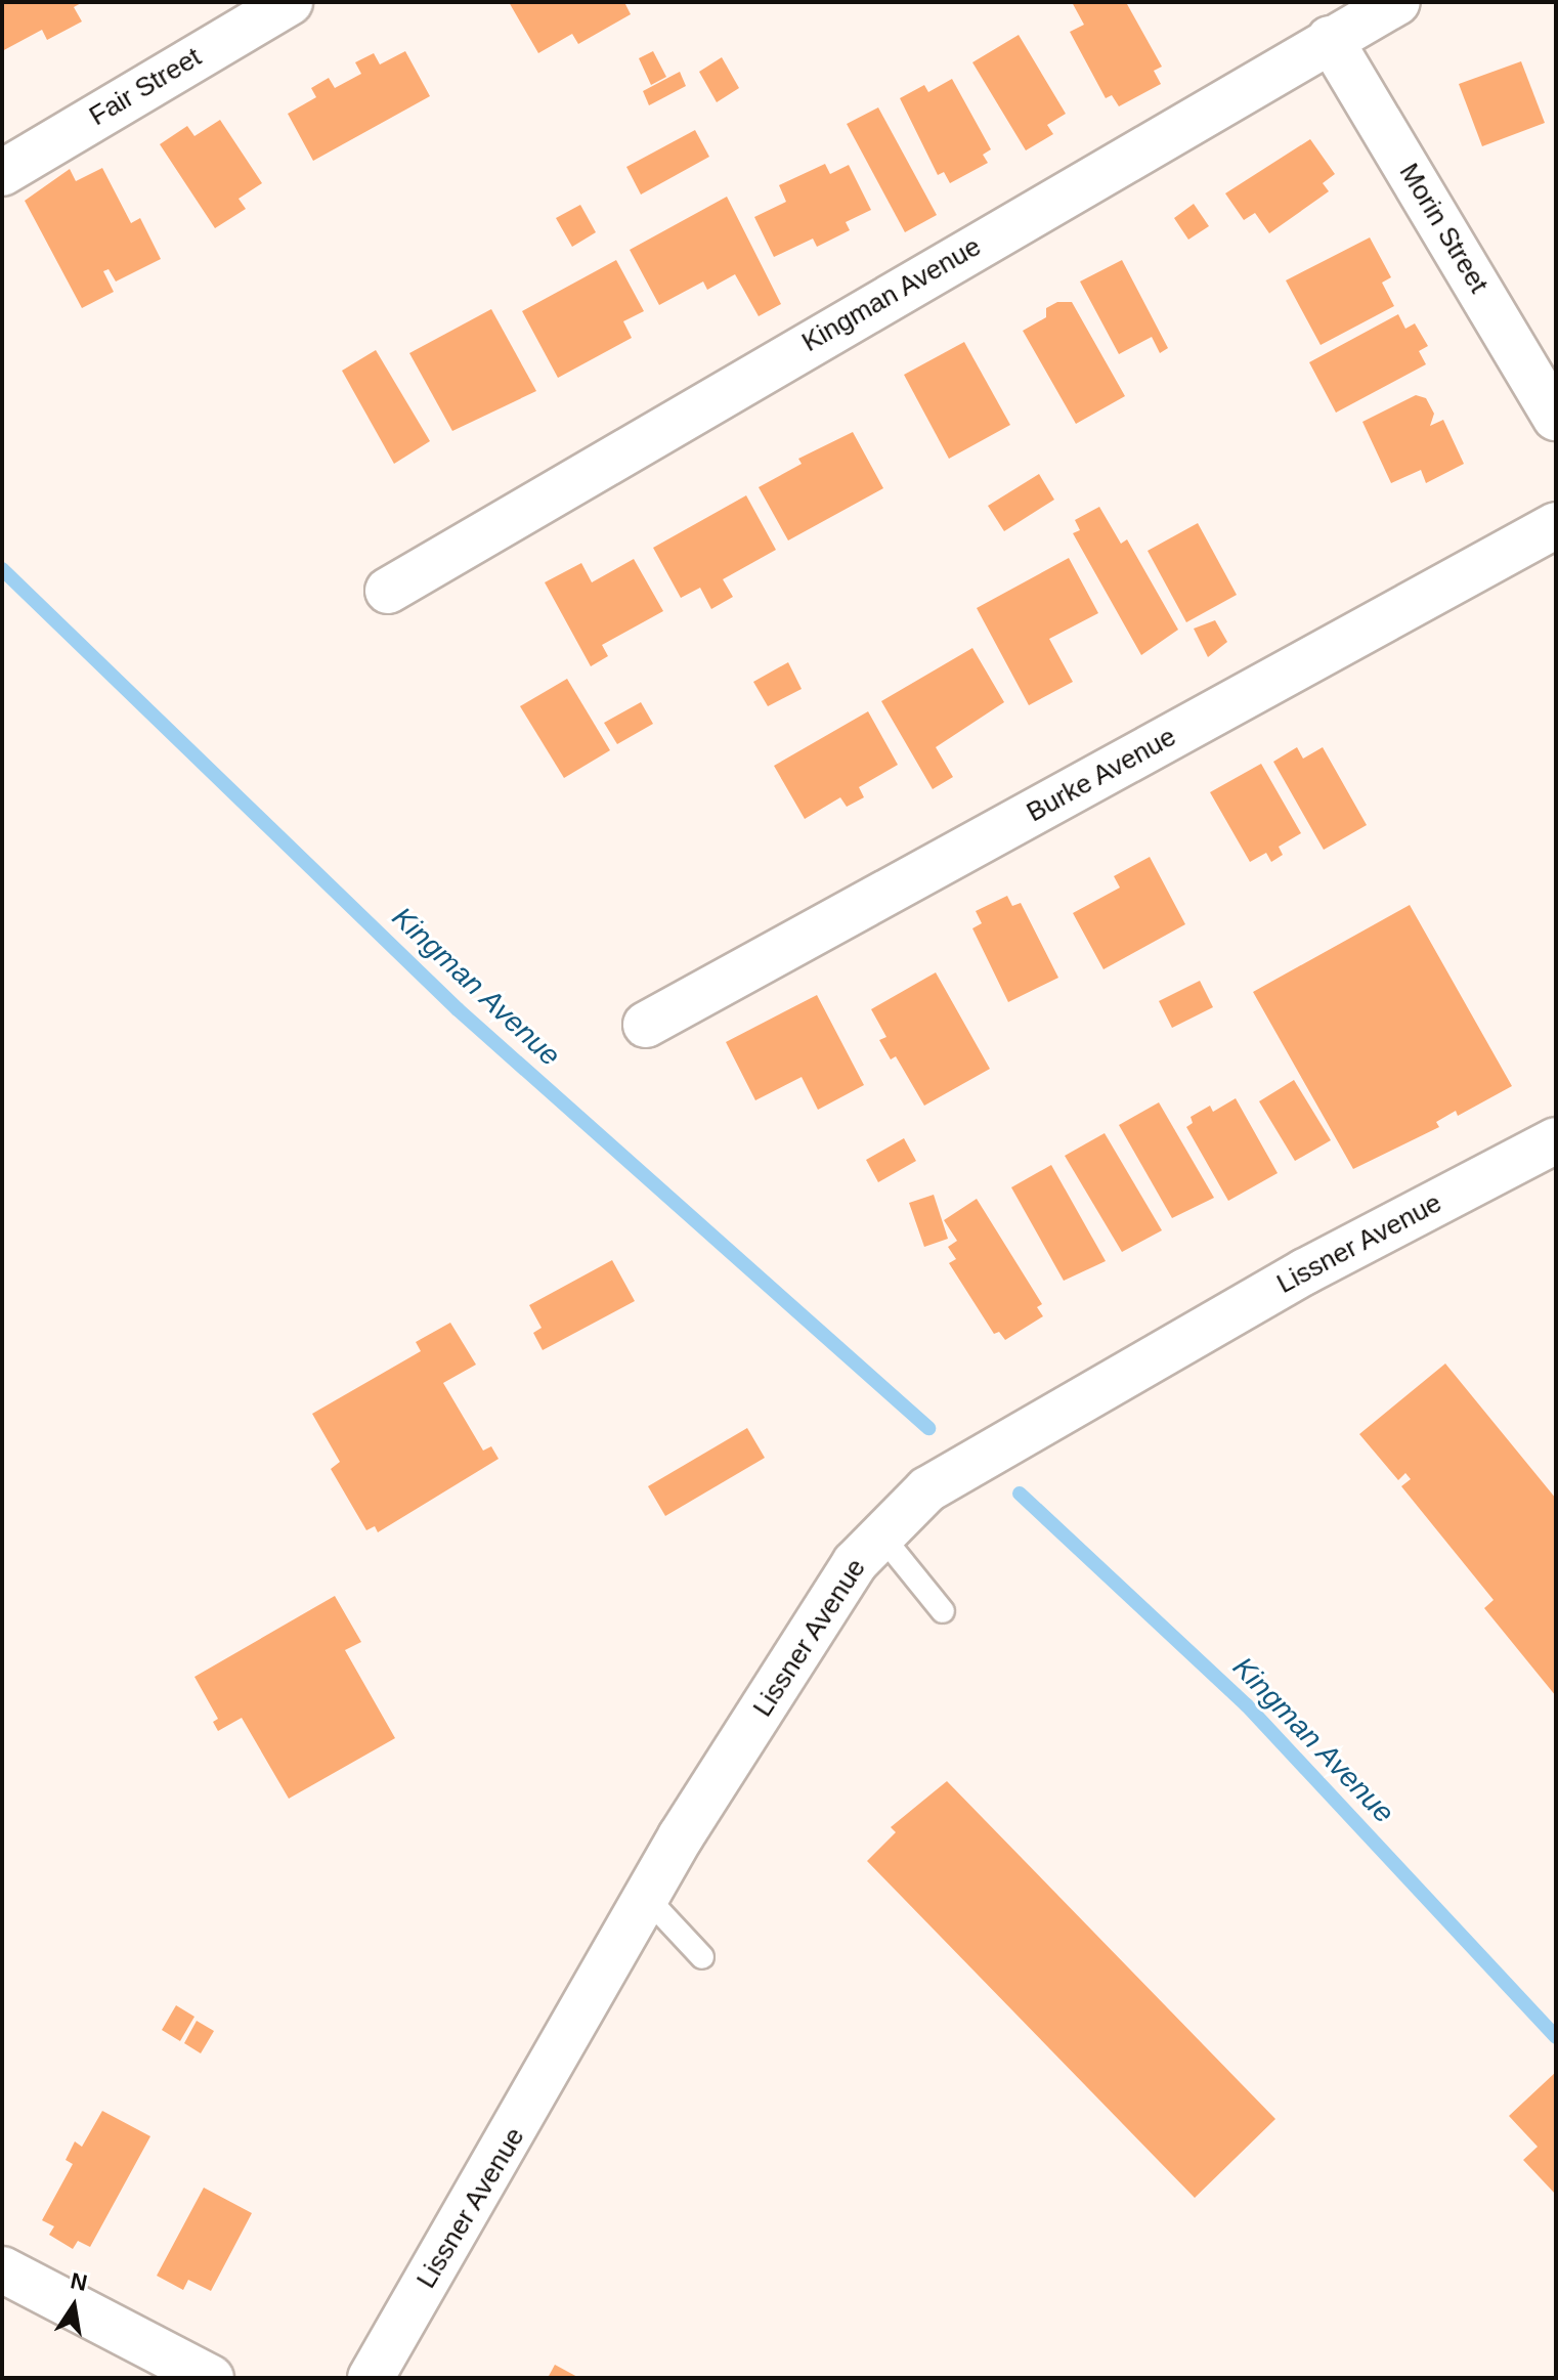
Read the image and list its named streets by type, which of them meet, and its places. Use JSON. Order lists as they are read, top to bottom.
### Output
{
  "streets": {
    "street": [
      "Fair Street",
      "Morin Street",
      "Kingman Avenue",
      "Burke Avenue",
      "Lissner Avenue"
    ]
  },
  "crossings": [
    ["Morin Street", "Kingman Avenue"]
  ],
  "water": ["Kingman Avenue"],
  "north": "top"
}
